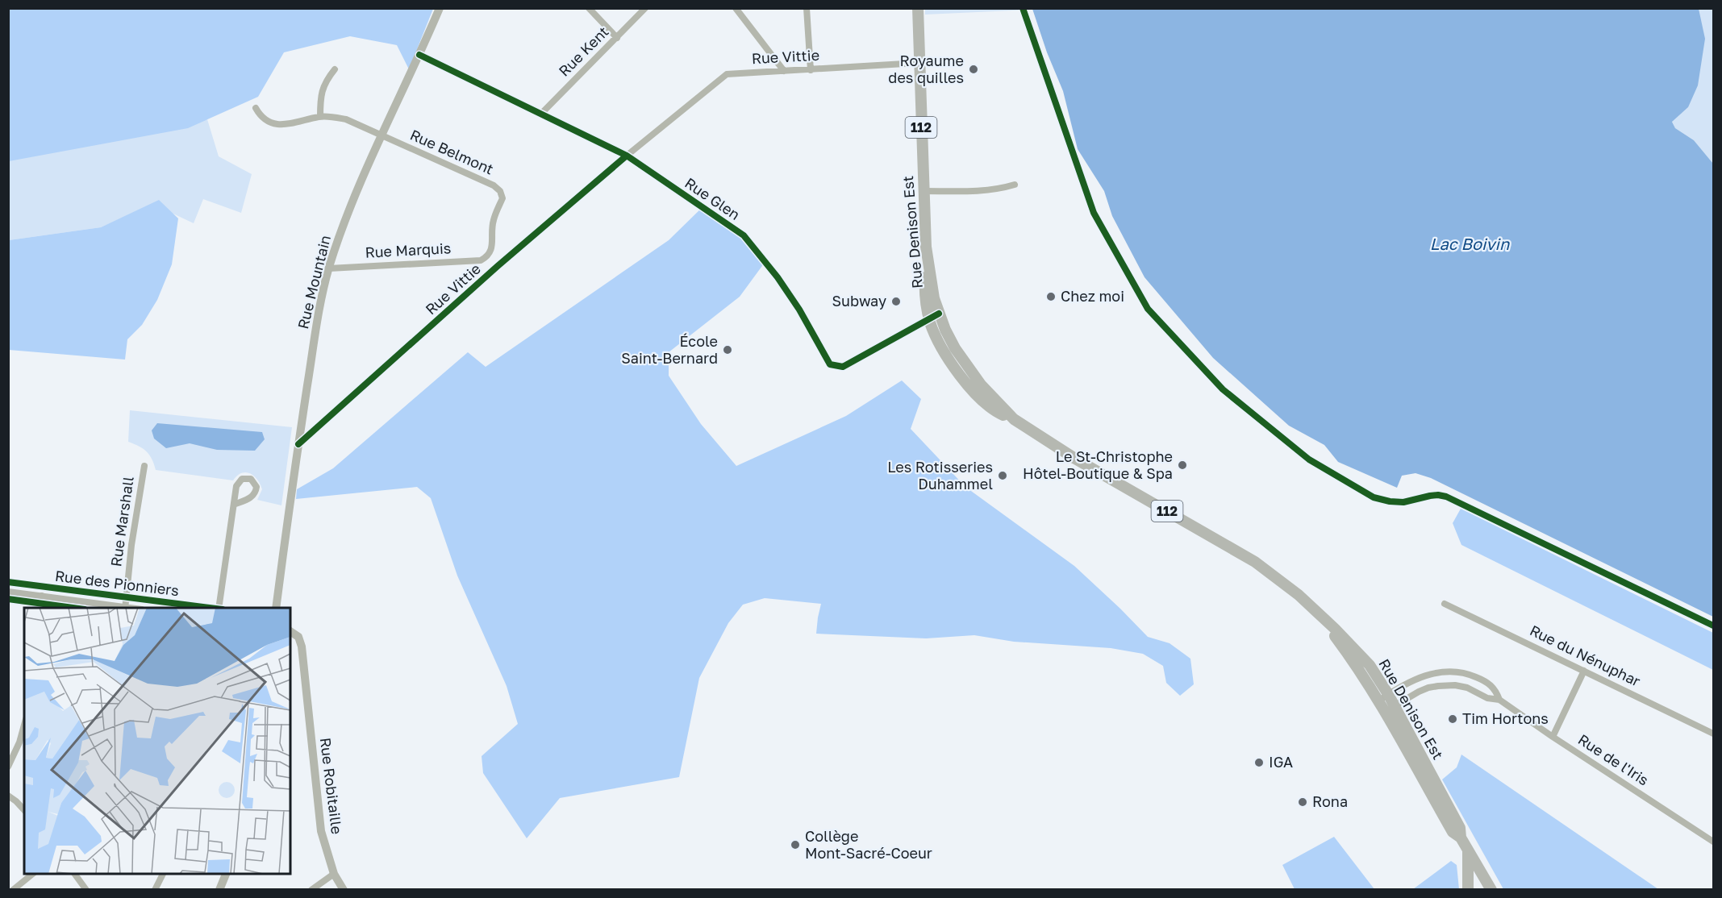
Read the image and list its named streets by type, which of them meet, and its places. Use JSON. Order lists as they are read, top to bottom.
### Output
{
  "streets": {
    "main road": ["112", "Rue Denison Est"],
    "street": [
      "Rue Kent",
      "Rue Vittie",
      "Rue Belmont",
      "Rue Glen",
      "Rue Marquis",
      "Rue Mountain",
      "Rue Marshall",
      "Rue des Pionniers",
      "Rue du Nénuphar",
      "Rue de l'Iris",
      "Rue Robitaille"
    ]
  },
  "crossings": [
    ["Rue Kent", "Rue Glen"],
    ["Rue Vittie", "Rue Glen"],
    ["Rue Vittie", "Rue Denison Est"],
    ["Rue Vittie", "Rue Mountain"],
    ["Rue Belmont", "Rue Marquis"],
    ["Rue Belmont", "Rue Mountain"],
    ["Rue Glen", "Rue Denison Est"],
    ["Rue Glen", "Rue Mountain"],
    ["Rue Denison Est", "Rue de l'Iris"],
    ["Rue Marquis", "Rue Mountain"],
    ["Rue Marshall", "Rue des Pionniers"]
  ],
  "water": ["Lac Boivin"],
  "places": [
    "Royaume des quilles",
    "Chez moi",
    "Subway",
    "École Saint-Bernard",
    "Le St-Christophe Hôtel-Boutique & Spa",
    "Les Rotisseries Duhammel",
    "Tim Hortons",
    "IGA",
    "Rona",
    "Collège Mont-Sacré-Coeur"
  ]
}
